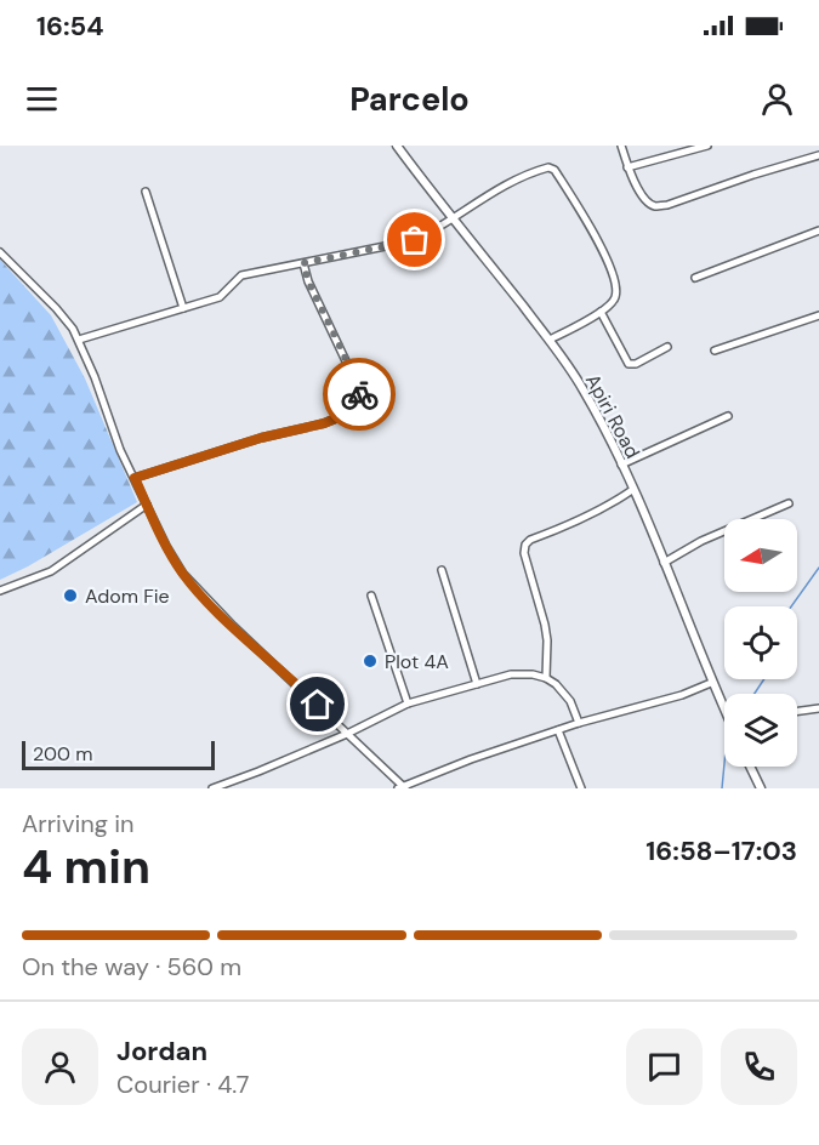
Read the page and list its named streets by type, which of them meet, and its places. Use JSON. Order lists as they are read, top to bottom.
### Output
{
  "streets": {
    "street": ["Apiri Road"]
  },
  "places": ["Adom Fie", "Plot 4A"],
  "scale_bar": "200 m",
  "north": "left",
  "page": {
    "status": "16:54",
    "header": "Parcelo",
    "scale": "200 m",
    "heading": ["4 min", "Arriving in", "16:58–17:03"],
    "panel": ["Jordan", "Courier · 4.7"],
    "bar": "On the way · 560 m"
  }
}
